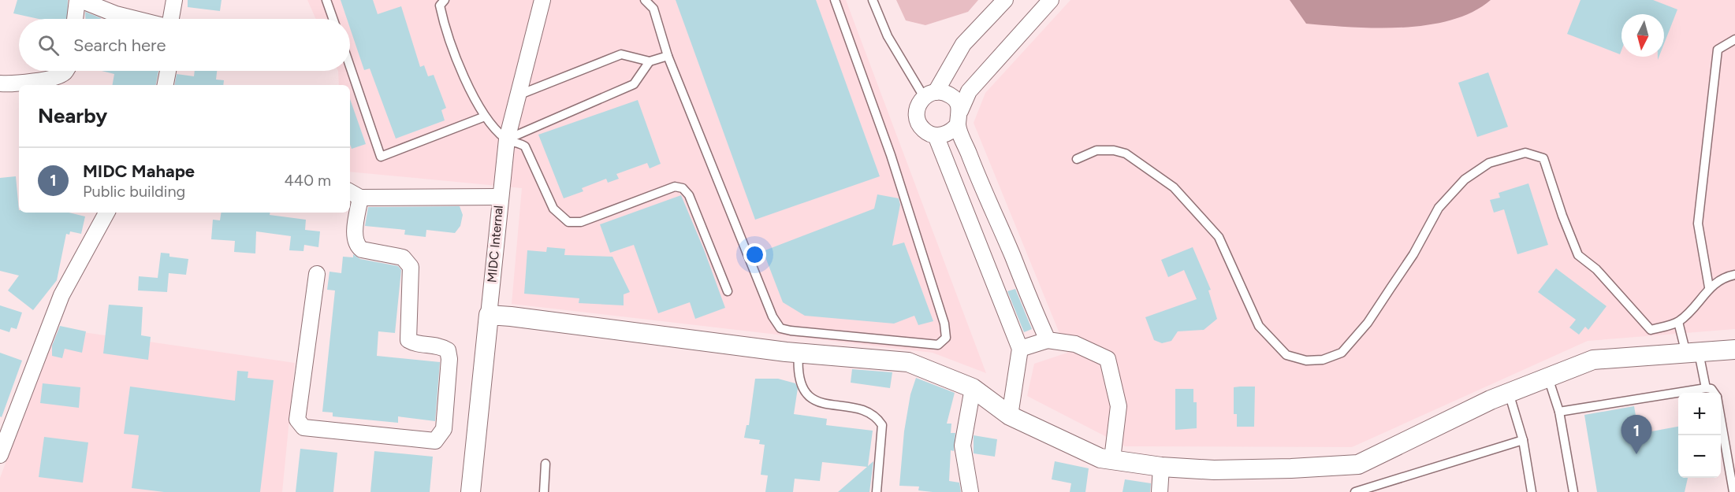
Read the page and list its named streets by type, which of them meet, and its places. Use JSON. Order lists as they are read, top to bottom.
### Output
{
  "streets": {
    "street": ["MIDC Internal"]
  },
  "north": "bottom",
  "page": {
    "search": "Search here",
    "heading": "Nearby",
    "list": [
      {
        "mark": "1",
        "name": "MIDC Mahape",
        "note": "Public building",
        "value": "440 m"
      }
    ],
    "map_buttons": ["+", "−"],
    "pins": "1"
  }
}
